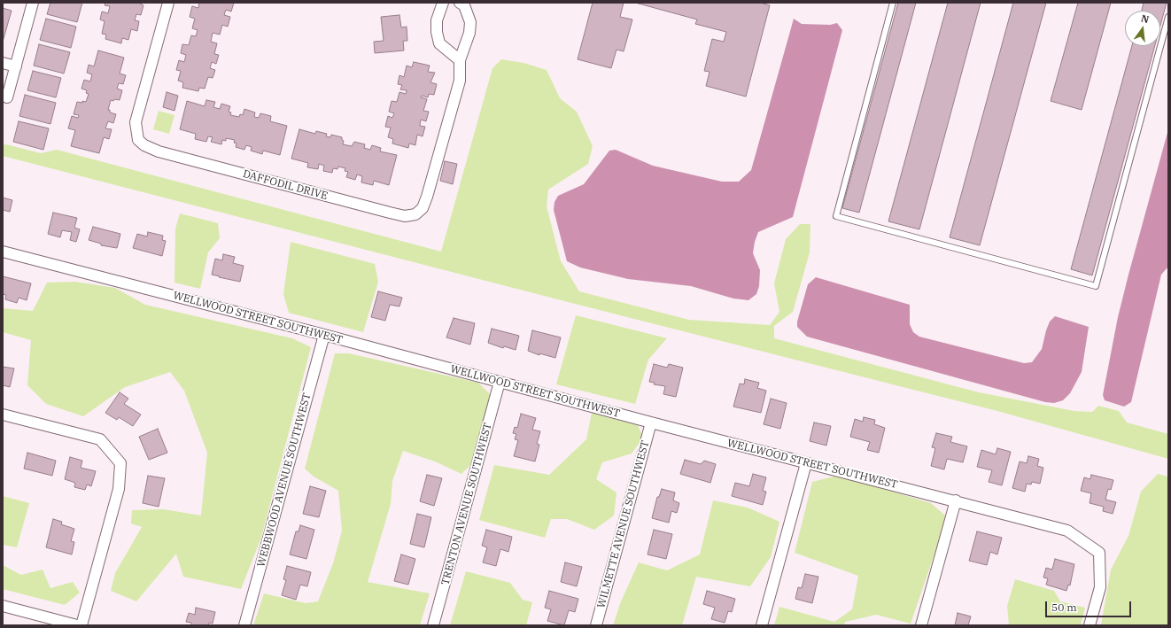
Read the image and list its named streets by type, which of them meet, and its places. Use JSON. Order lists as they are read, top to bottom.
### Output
{
  "streets": {
    "street": [
      "DAFFODIL DRIVE",
      "WELLWOOD STREET SOUTHWEST",
      "WEBBWOOD AVENUE SOUTHWEST",
      "TRENTON AVENUE SOUTHWEST",
      "WILMETTE AVENUE SOUTHWEST"
    ]
  },
  "crossings": [
    ["WELLWOOD STREET SOUTHWEST", "WEBBWOOD AVENUE SOUTHWEST"],
    ["WELLWOOD STREET SOUTHWEST", "TRENTON AVENUE SOUTHWEST"],
    ["WELLWOOD STREET SOUTHWEST", "WILMETTE AVENUE SOUTHWEST"]
  ],
  "scale_bar": "50 m",
  "north": "top"
}
